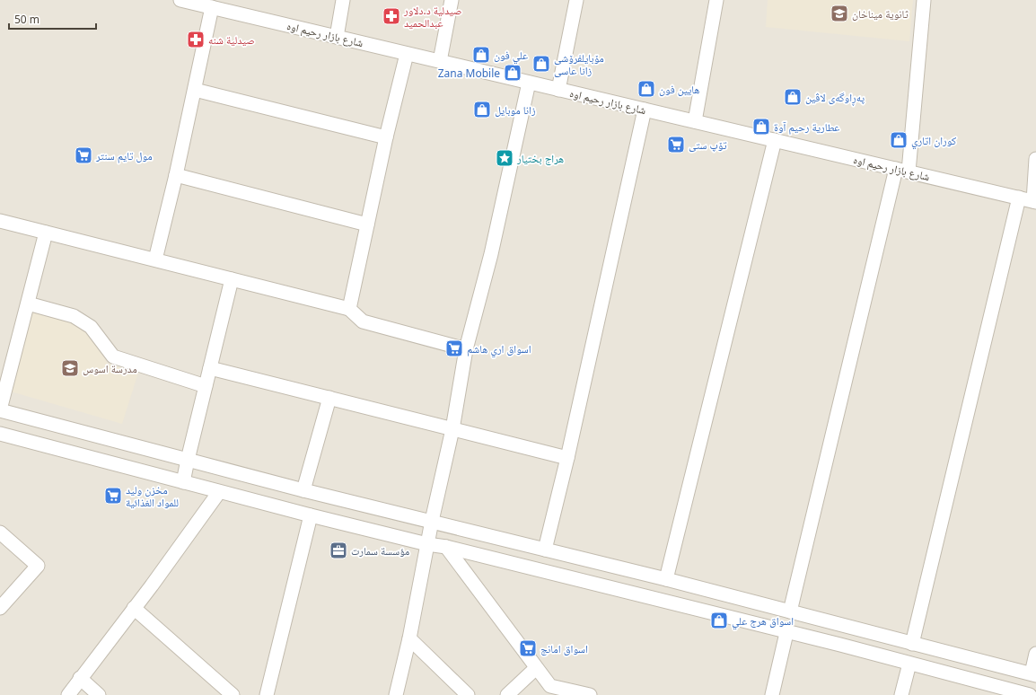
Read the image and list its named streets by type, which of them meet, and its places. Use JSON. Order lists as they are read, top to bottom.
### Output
{
  "streets": {
    "street": ["شارع بازار رحيم اوه"]
  },
  "places": {
    "school or university": ["ثانوية ميناخان", "مدرسة اسوس"],
    "pharmacy": ["صيدلية د.دلاور عبدالحميد", "صيدلية شنه"],
    "shop": [
      "علي فون",
      "مۆبایلفرۆشی زانا عاسی",
      "Zana Mobile",
      "هايين فون",
      "پەڕاوگەی لاڤین",
      "زانا موبايل",
      "عطارية رحيم آوة",
      "كوران اتاري",
      "اسواق هرج علي"
    ],
    "supermarket": [
      "تۆپ ستی",
      "مول تايم سنتر",
      "اسواق اري هاشم",
      "مخزن وليد للمواد الغذائية",
      "اسواق امانج"
    ],
    "place": ["هراج بختيار"],
    "office": ["مؤسسة سمارت"]
  },
  "scale_bar": "50 m"
}
